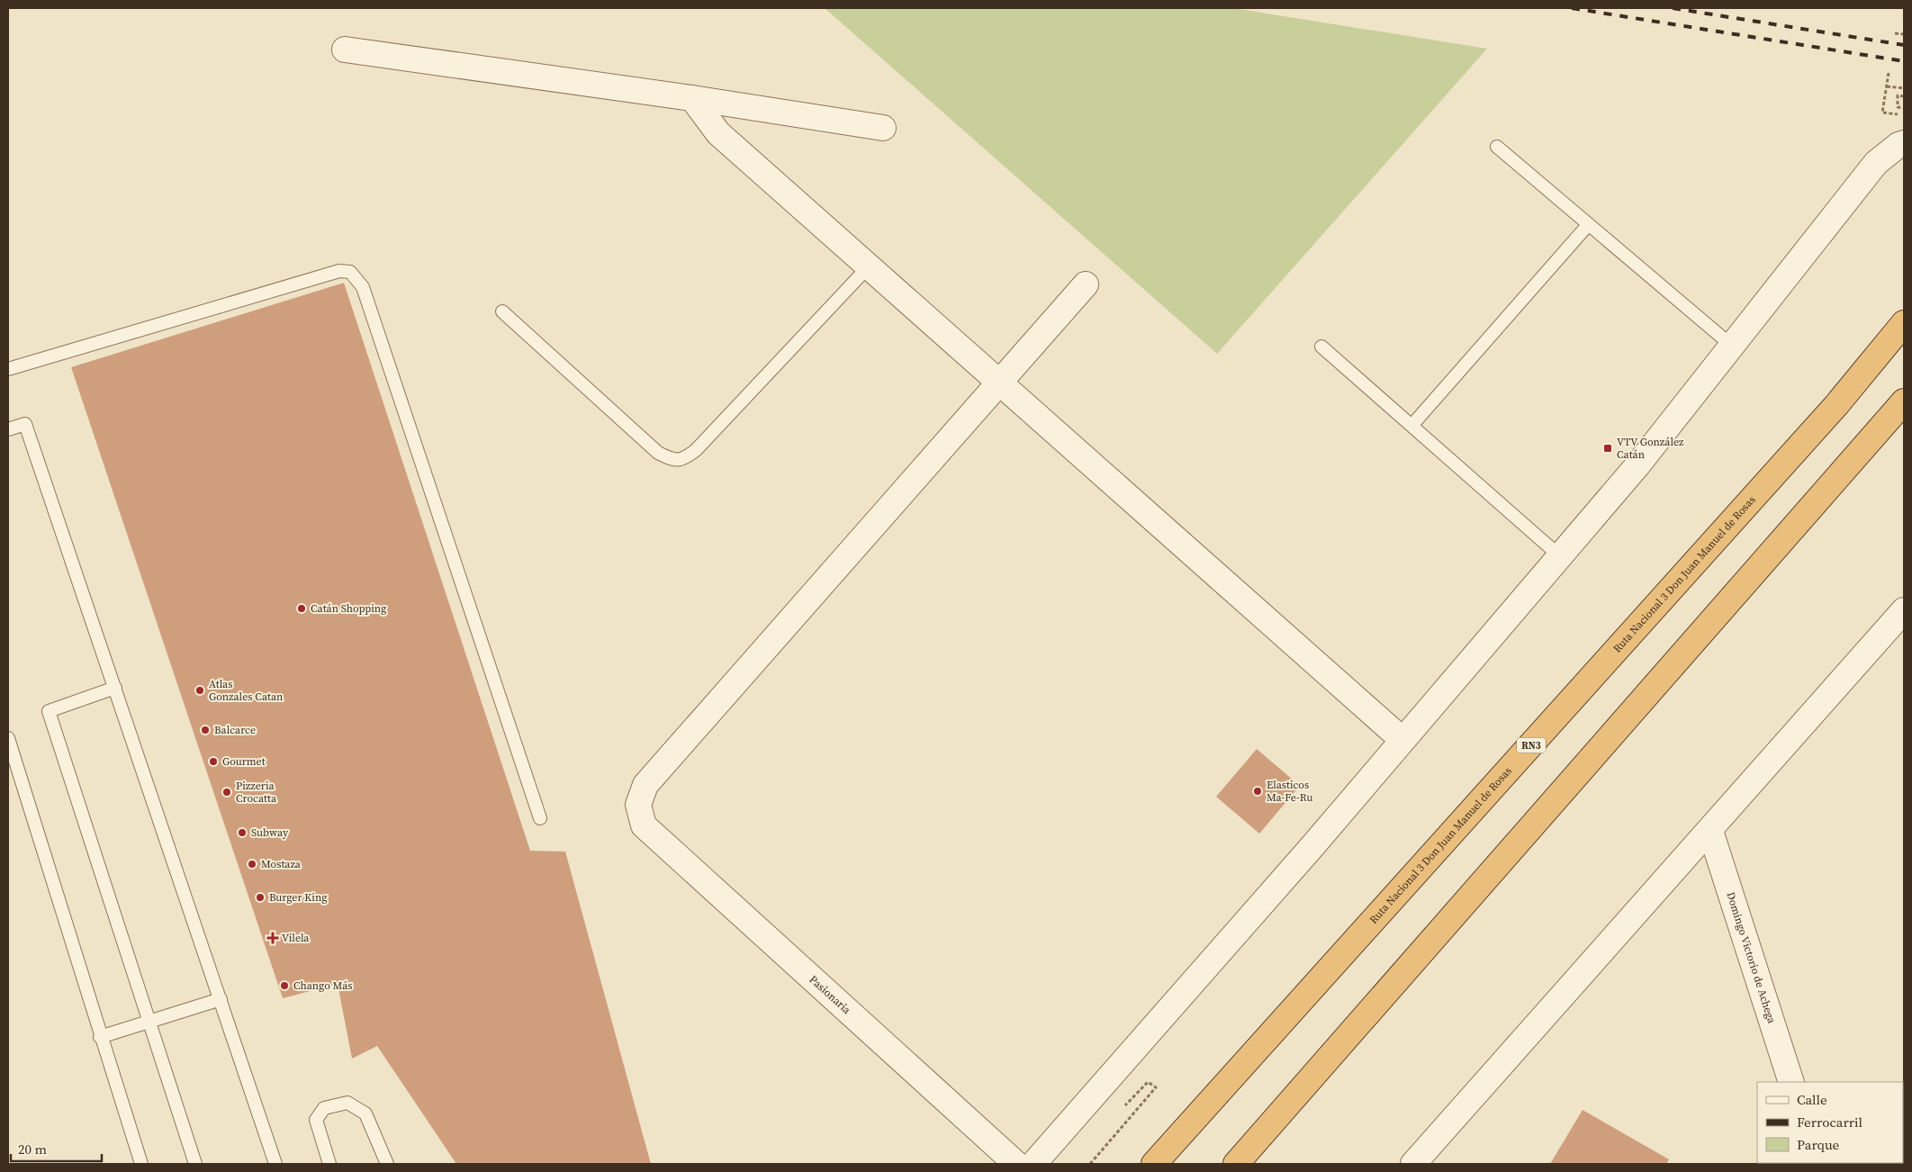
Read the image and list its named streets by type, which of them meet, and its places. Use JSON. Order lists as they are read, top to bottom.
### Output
{
  "streets": {
    "highway": ["Ruta Nacional 3 Don Juan Manuel de Rosas", "RN3"],
    "street": ["Domingo Victorio de Achega", "Pasionaria"]
  },
  "places": {
    "transit": ["VTV González Catán"],
    "other": [
      "Catán Shopping",
      "Atlas Gonzales Catan",
      "Balcarce",
      "Gourmet",
      "Elasticos Ma-Fe-Ru",
      "Pizzeria Crocatta",
      "Subway",
      "Mostaza",
      "Burger King",
      "Chango Más"
    ],
    "health": ["Vilela"]
  },
  "legend": ["Calle", "Ferrocarril", "Parque"],
  "scale_bar": "20 m"
}
